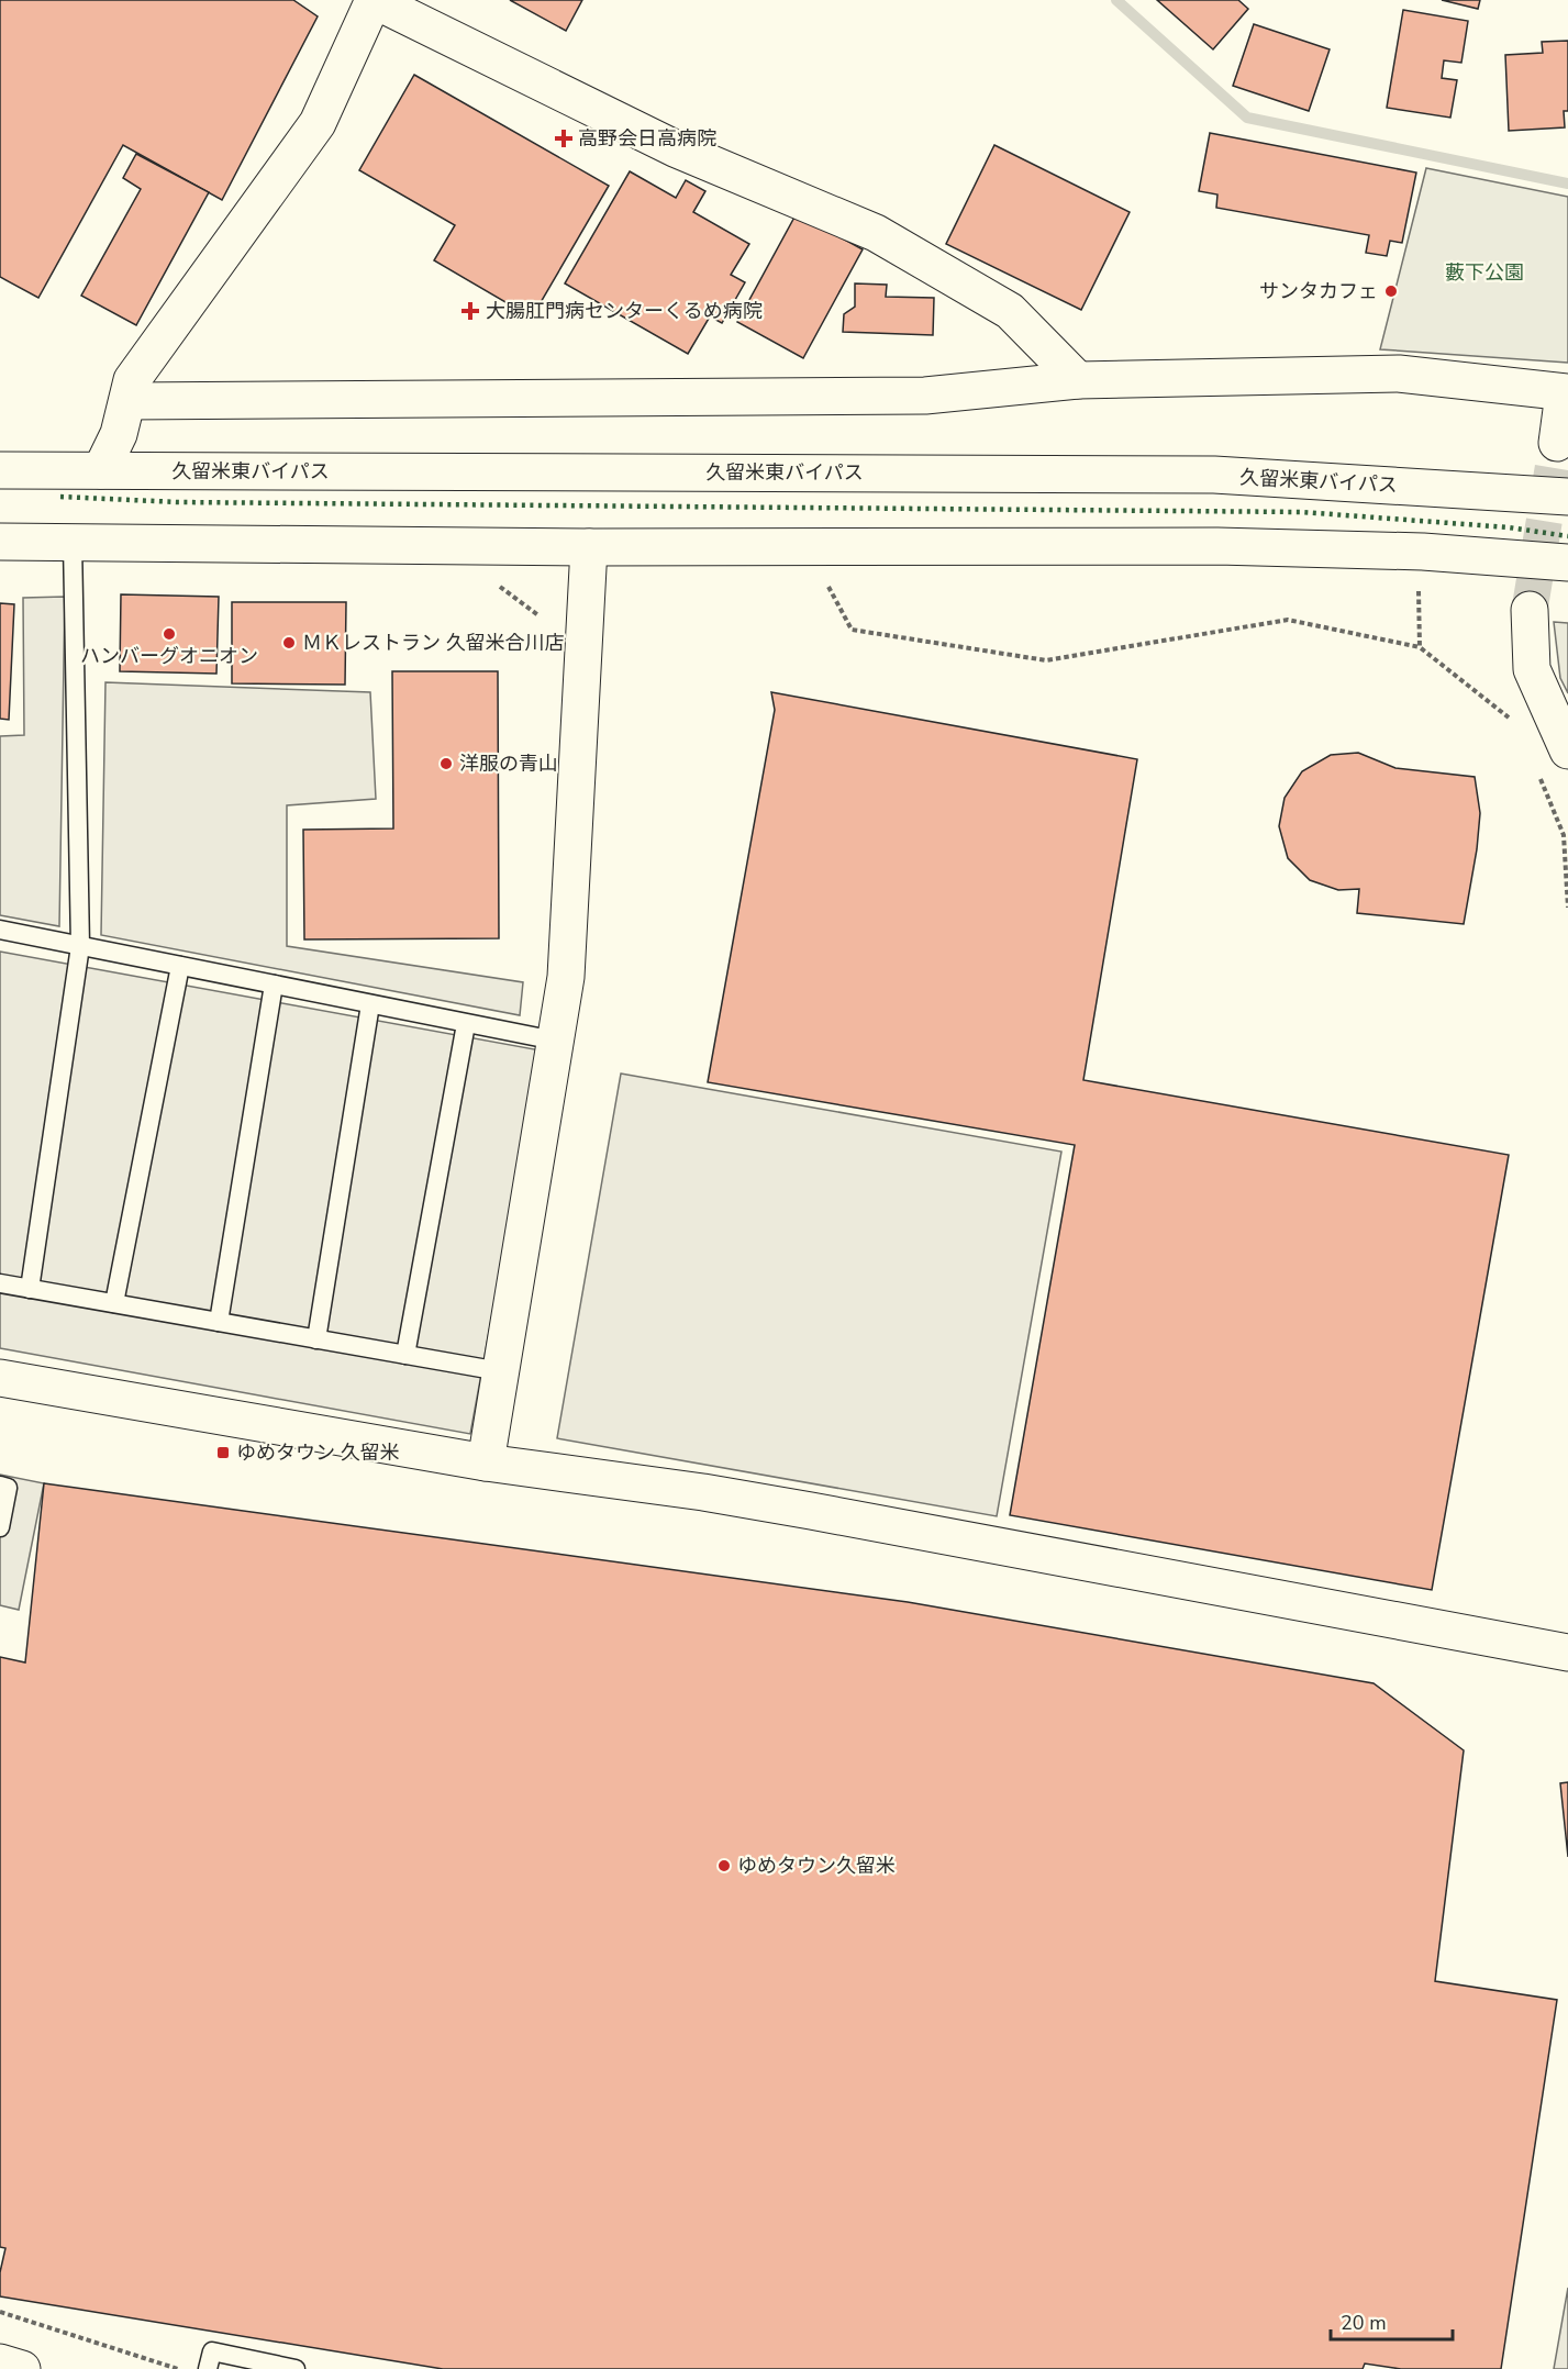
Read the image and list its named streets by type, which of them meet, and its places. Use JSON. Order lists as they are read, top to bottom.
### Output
{
  "streets": {
    "main road": ["久留米東バイパス"]
  },
  "parks": ["藪下公園"],
  "places": {
    "health": ["高野会日高病院", "大腸肛門病センターくるめ病院"],
    "other": [
      "サンタカフェ",
      "ハンバーグオニオン",
      "ＭＫレストラン 久留米合川店",
      "洋服の青山",
      "ゆめタウン久留米"
    ],
    "transit": ["ゆめタウン 久留米"]
  },
  "scale_bar": "20 m"
}
